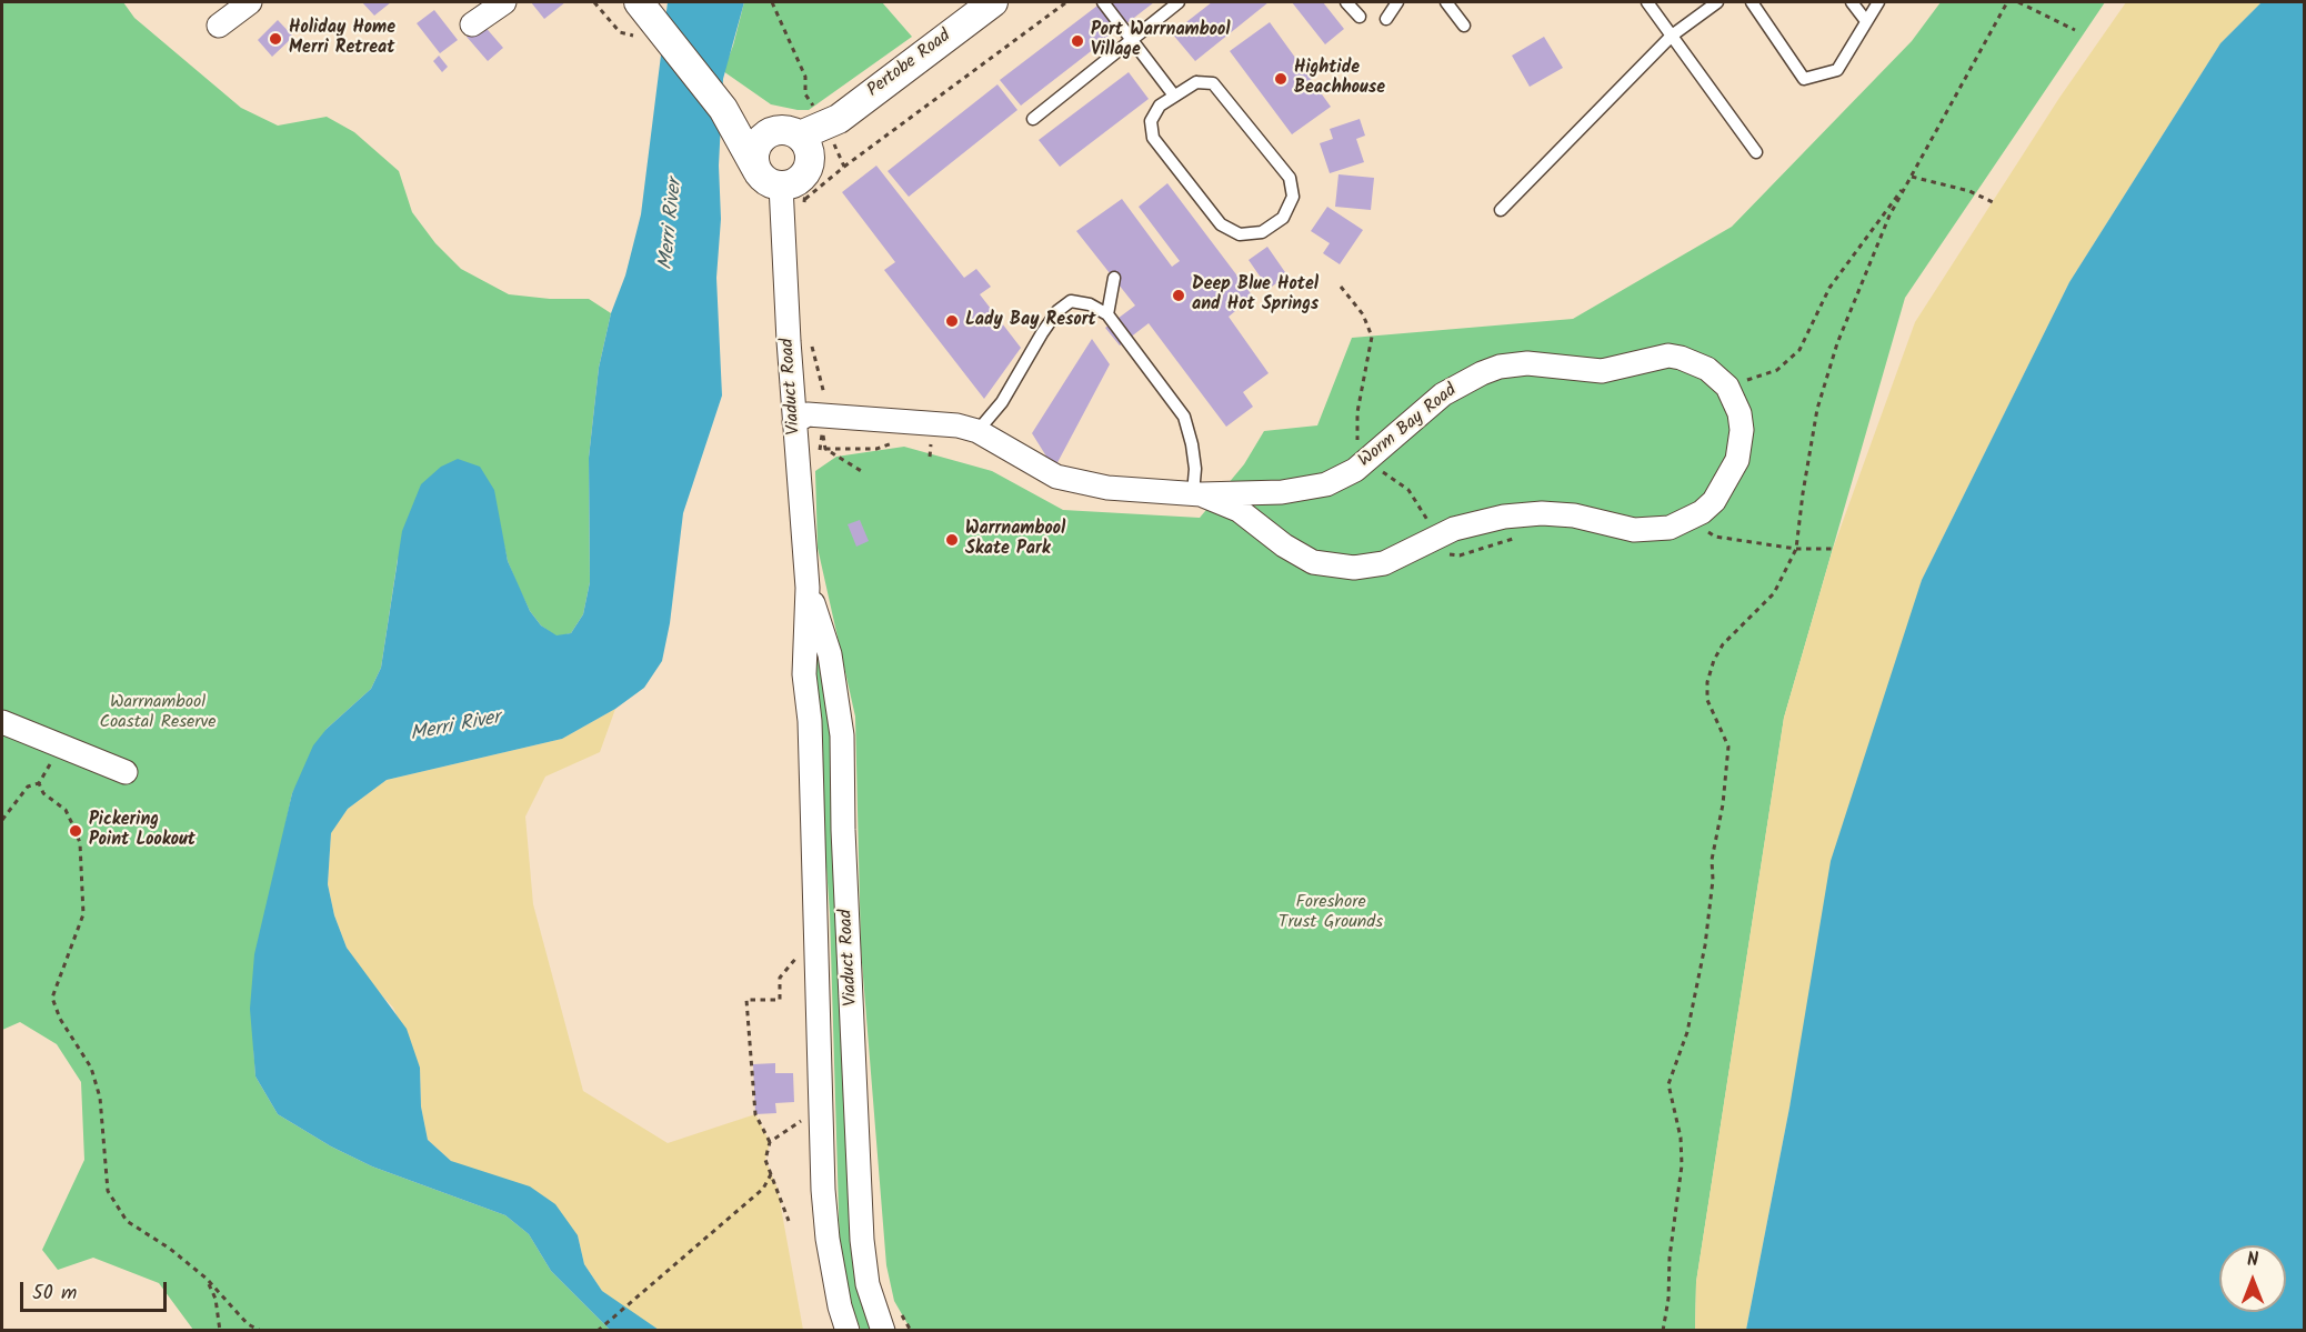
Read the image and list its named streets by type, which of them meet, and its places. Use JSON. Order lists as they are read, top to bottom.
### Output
{
  "streets": {
    "street": ["Pertobe Road", "Viaduct Road", "Worm Bay Road"]
  },
  "crossings": [
    ["Viaduct Road", "Worm Bay Road"]
  ],
  "water": ["Merri River"],
  "parks": ["Warrnambool Coastal Reserve", "Foreshore Trust Grounds"],
  "places": [
    "Holiday Home Merri Retreat",
    "Port Warrnambool Village",
    "Hightide Beachhouse",
    "Deep Blue Hotel and Hot Springs",
    "Lady Bay Resort",
    "Warrnambool Skate Park",
    "Pickering Point Lookout"
  ],
  "scale_bar": "50 m",
  "north": "top"
}
